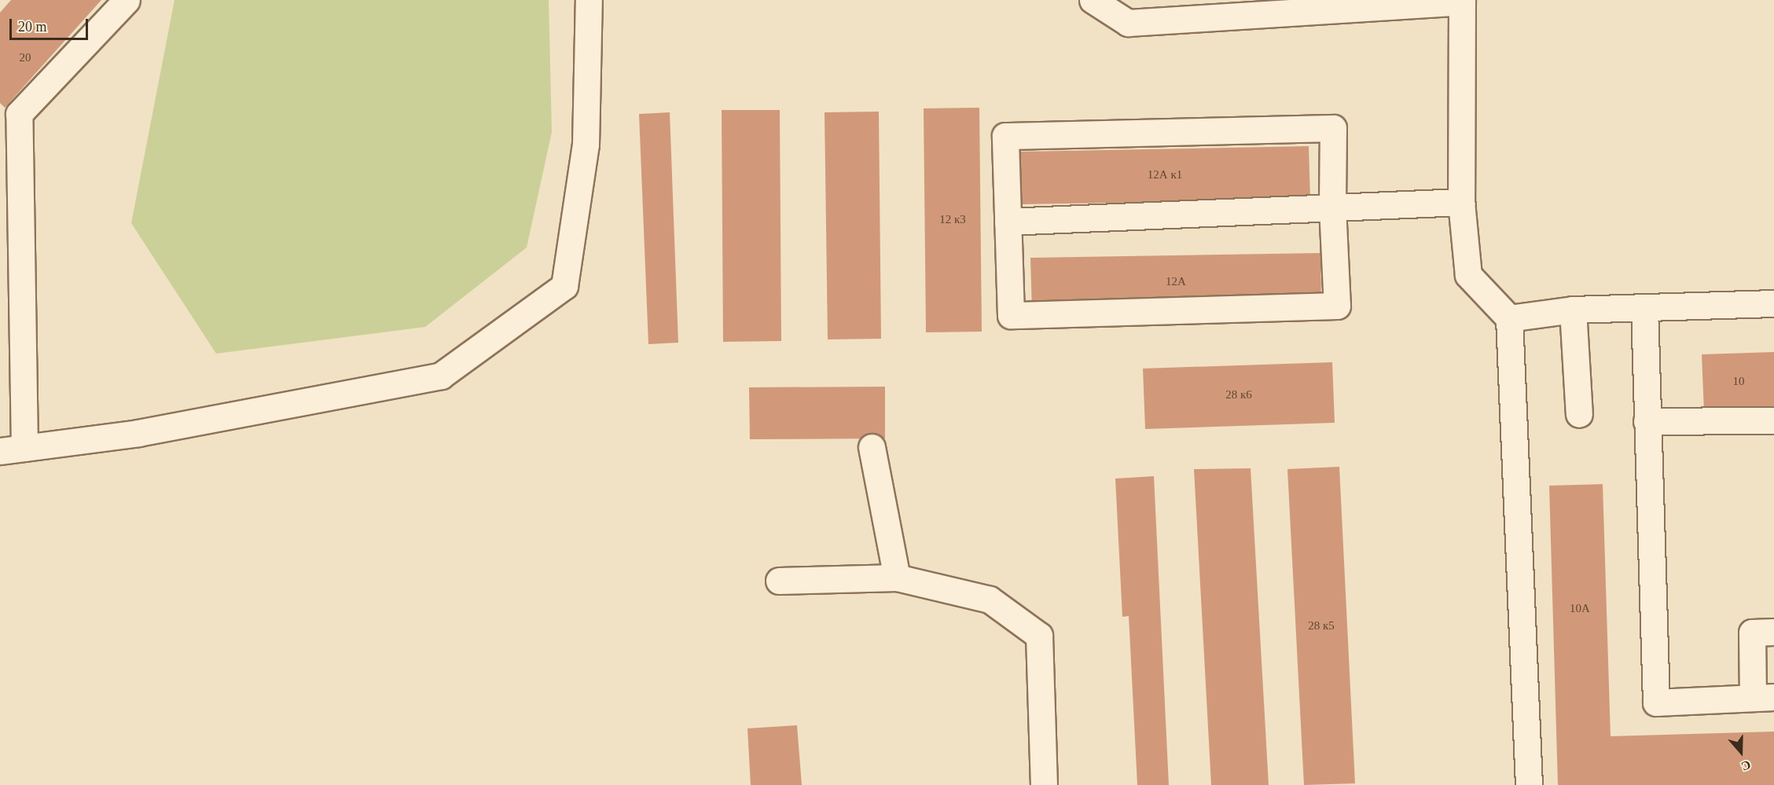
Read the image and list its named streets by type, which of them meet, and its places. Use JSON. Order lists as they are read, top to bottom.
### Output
{
  "house_numbers": [
    "20",
    "12А к1",
    "12 к3",
    "12А",
    "10",
    "28 к6",
    "10А",
    "28 к5"
  ],
  "scale_bar": "20 m",
  "north": "bottom"
}
